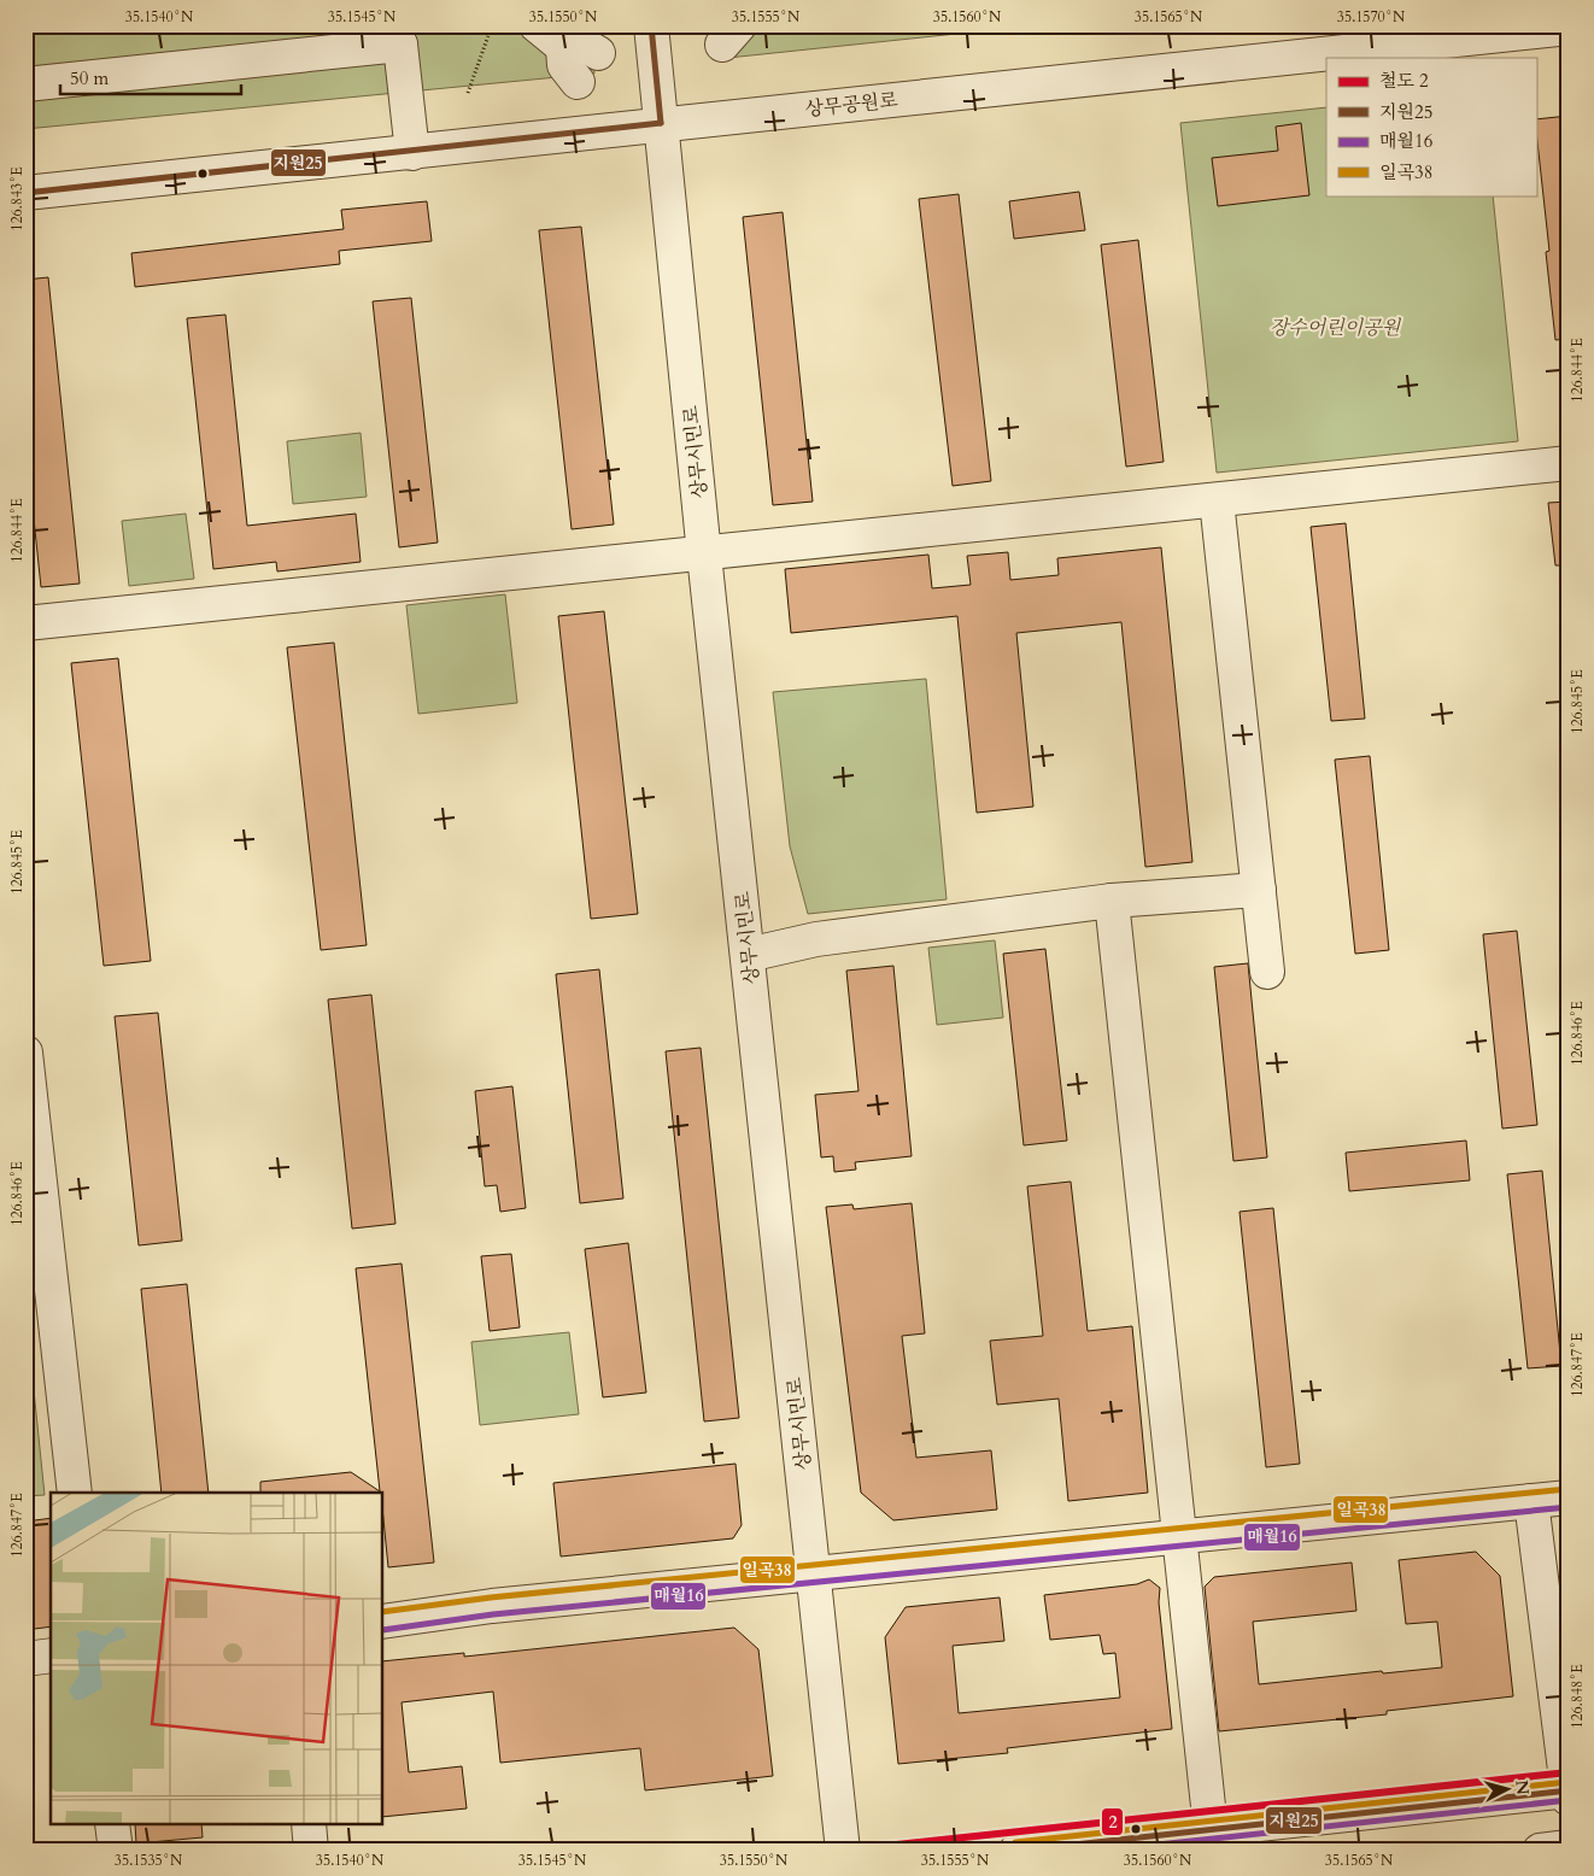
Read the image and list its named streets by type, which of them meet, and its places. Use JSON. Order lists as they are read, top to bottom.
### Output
{
  "streets": {
    "street": ["상무공원로", "상무시민로"]
  },
  "crossings": [
    ["상무공원로", "상무시민로"]
  ],
  "parks": ["장수어린이공원"],
  "lines": [
    "transit line 지원25",
    "transit line 일곡38",
    "transit line 매월16",
    "rail line 2"
  ],
  "legend": [
    "철도 2",
    "지원25",
    "매월16",
    "일곡38"
  ],
  "scale_bar": "50 m",
  "north": "right",
  "coordinates": [
    "35.1540°N",
    "35.1545°N",
    "35.1550°N",
    "35.1555°N",
    "35.1560°N",
    "35.1565°N",
    "35.1570°N",
    "126.843°E",
    "126.844°E",
    "126.845°E",
    "126.846°E",
    "126.847°E",
    "126.848°E",
    "35.1535°N"
  ]
}
